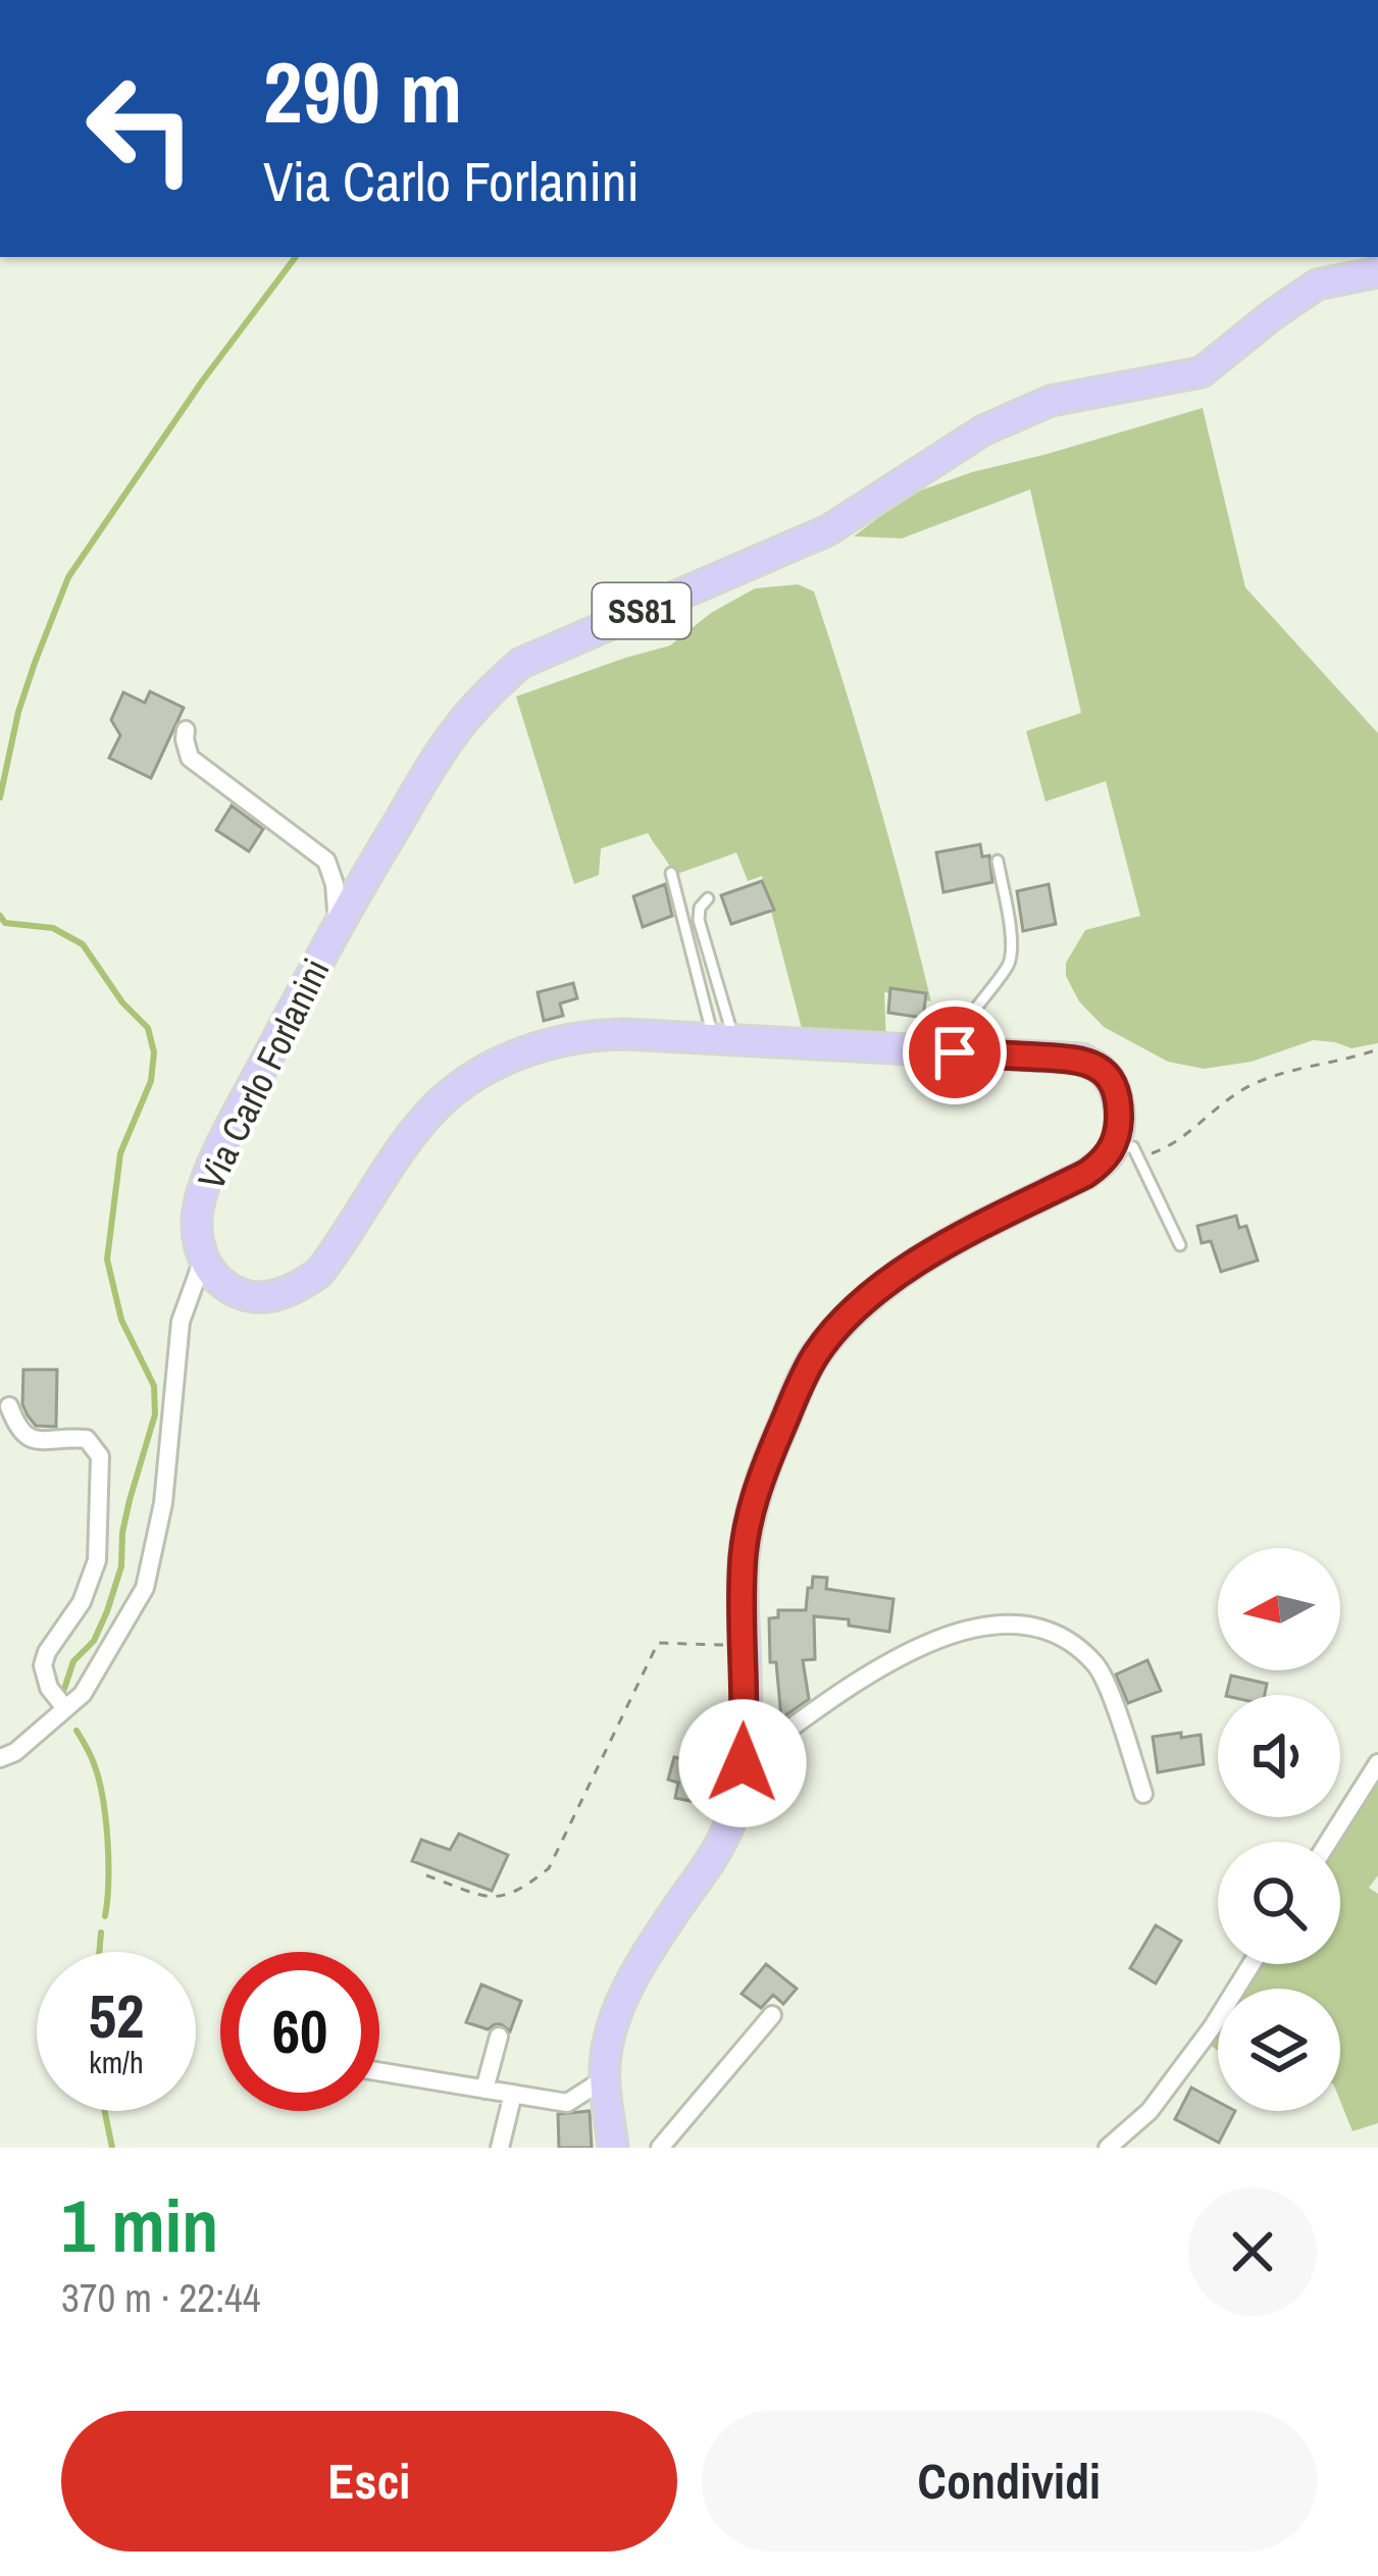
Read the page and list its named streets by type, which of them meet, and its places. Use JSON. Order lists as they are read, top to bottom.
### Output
{
  "streets": {
    "main road": ["SS81", "Via Carlo Forlanini"]
  },
  "north": "left",
  "page": {
    "turn": ["290 m", "Via Carlo Forlanini"],
    "speed": "52 km/h",
    "limit": "60",
    "heading": ["1 min", "370 m · 22:44"],
    "buttons": ["Esci", "Condividi"]
  }
}
